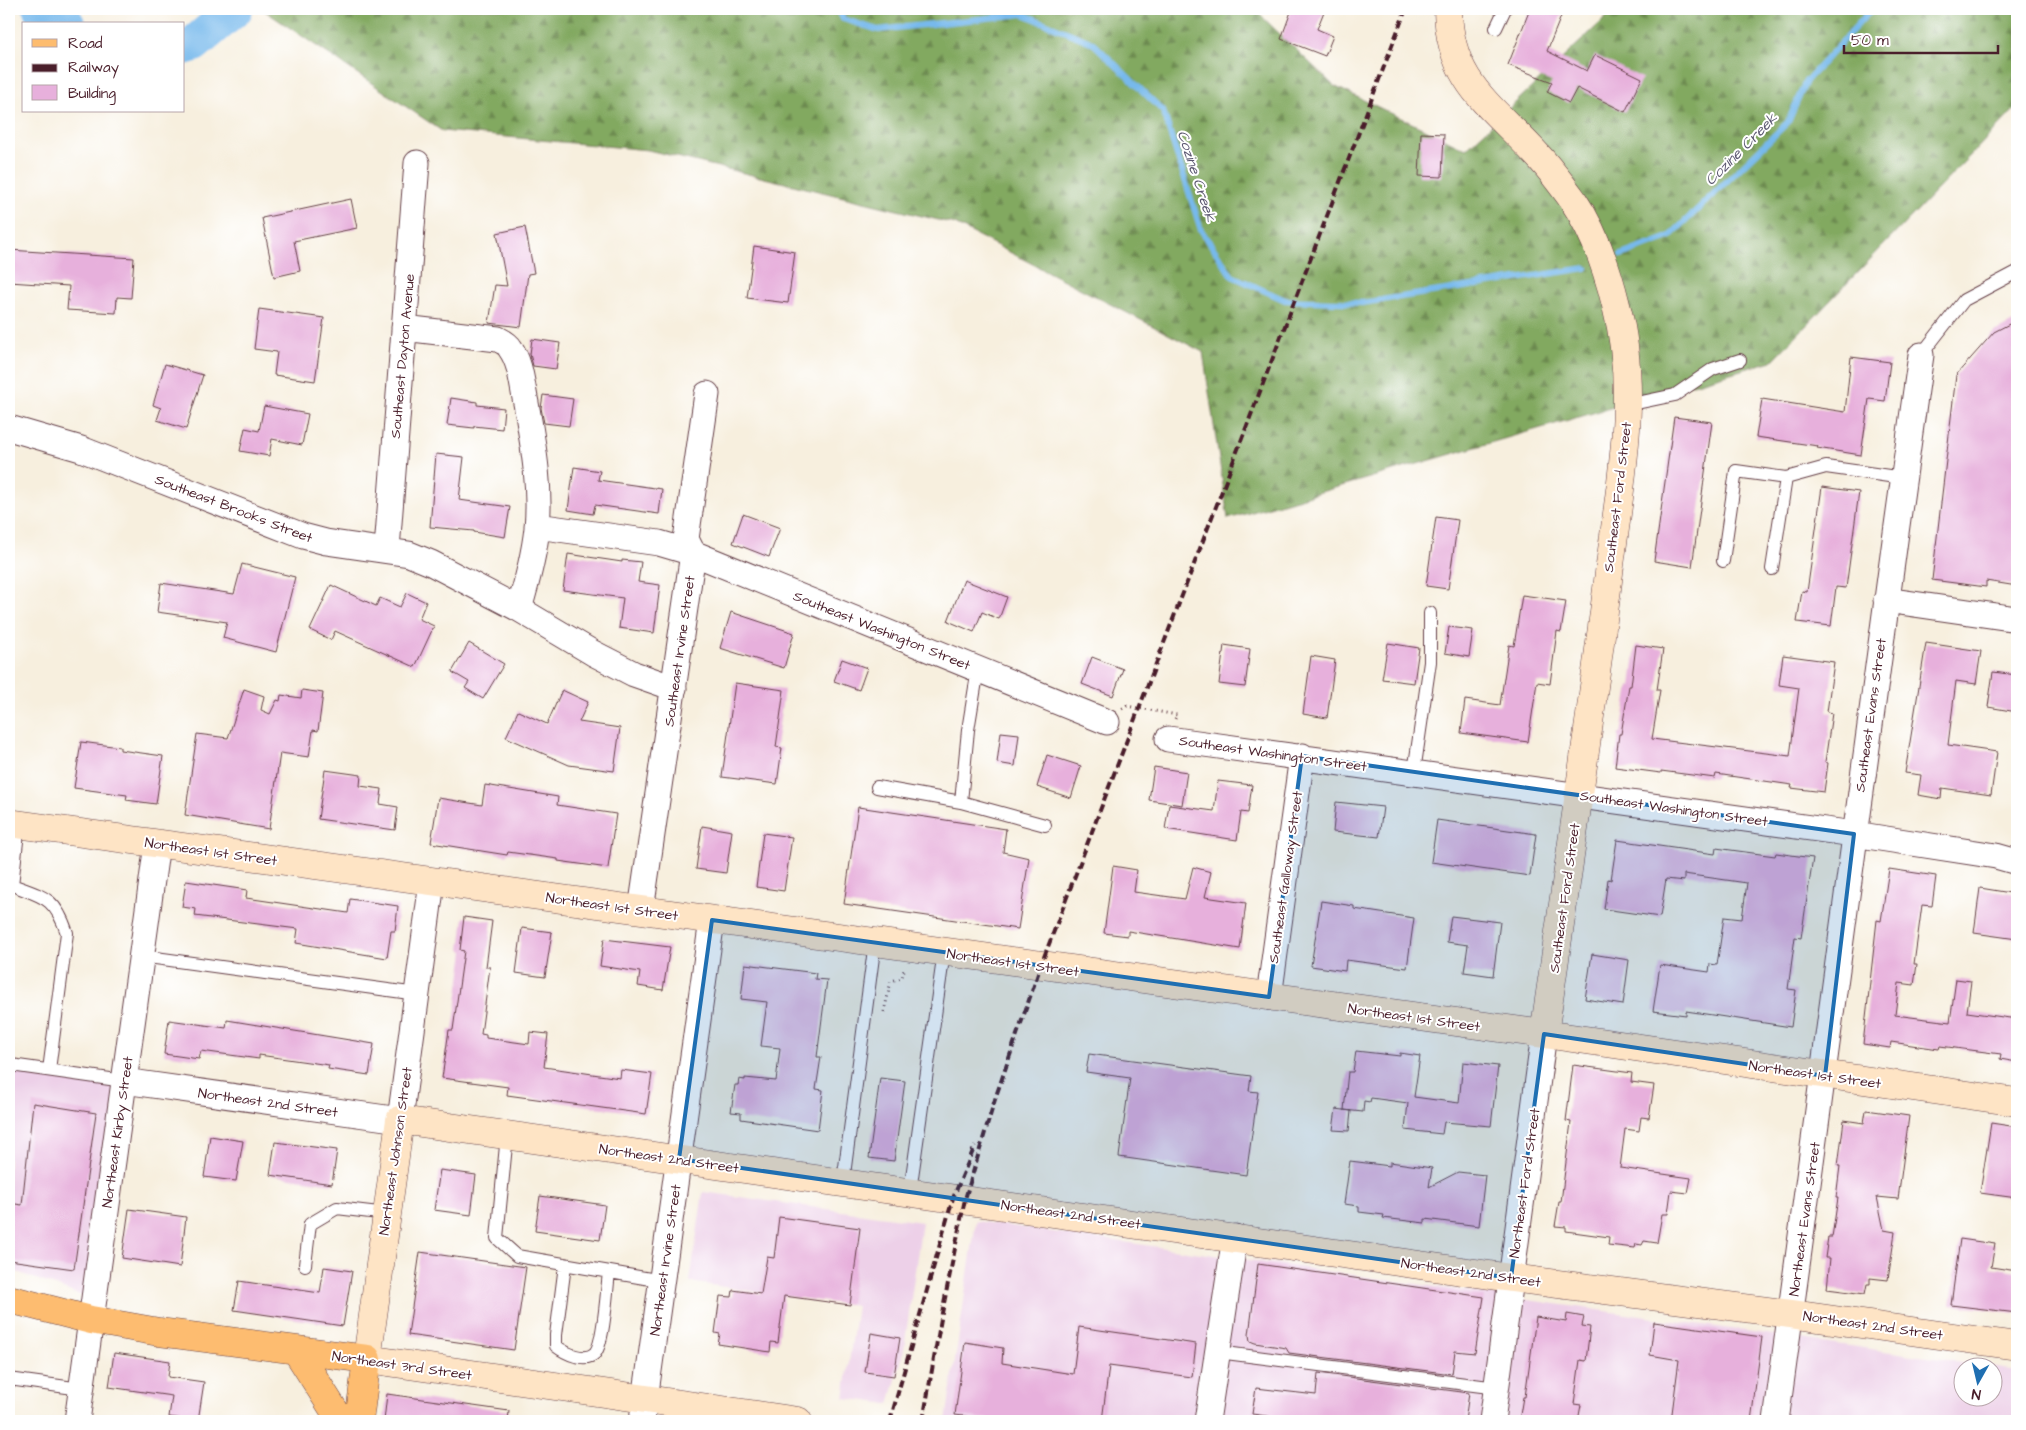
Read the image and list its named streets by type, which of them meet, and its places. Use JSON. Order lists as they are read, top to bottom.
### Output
{
  "streets": {
    "main road": ["Northeast Johnson Street", "Northeast 3rd Street"],
    "street": [
      "Southeast Dayton Avenue",
      "Southeast Ford Street",
      "Southeast Brooks Street",
      "Southeast Washington Street",
      "Southeast Irvine Street",
      "Southeast Evans Street",
      "Northeast 1st Street",
      "Southeast Galloway Street",
      "Northeast 2nd Street",
      "Northeast Kirby Street",
      "Northeast Ford Street",
      "Northeast Evans Street",
      "Northeast Irvine Street"
    ]
  },
  "crossings": [
    ["Southeast Dayton Avenue", "Southeast Brooks Street"],
    ["Southeast Ford Street", "Southeast Washington Street"],
    ["Southeast Ford Street", "Northeast 1st Street"],
    ["Southeast Ford Street", "Northeast Ford Street"],
    ["Southeast Brooks Street", "Southeast Irvine Street"],
    ["Southeast Washington Street", "Southeast Irvine Street"],
    ["Southeast Washington Street", "Southeast Evans Street"],
    ["Southeast Washington Street", "Southeast Galloway Street"],
    ["Southeast Irvine Street", "Northeast 1st Street"],
    ["Southeast Evans Street", "Northeast 1st Street"],
    ["Southeast Evans Street", "Northeast Evans Street"],
    ["Northeast 1st Street", "Southeast Galloway Street"],
    ["Northeast 1st Street", "Northeast Kirby Street"],
    ["Northeast 1st Street", "Northeast Johnson Street"],
    ["Northeast 1st Street", "Northeast Ford Street"],
    ["Northeast 1st Street", "Northeast Evans Street"],
    ["Northeast 1st Street", "Northeast Irvine Street"],
    ["Northeast 2nd Street", "Northeast Kirby Street"],
    ["Northeast 2nd Street", "Northeast Johnson Street"],
    ["Northeast 2nd Street", "Northeast Ford Street"],
    ["Northeast 2nd Street", "Northeast Evans Street"],
    ["Northeast 2nd Street", "Northeast Irvine Street"],
    ["Northeast Kirby Street", "Northeast 3rd Street"],
    ["Northeast Johnson Street", "Northeast 3rd Street"],
    ["Northeast Irvine Street", "Northeast 3rd Street"]
  ],
  "water": ["Cozine Creek"],
  "legend": ["Road", "Railway", "Building"],
  "scale_bar": "50 m",
  "north": "bottom"
}
